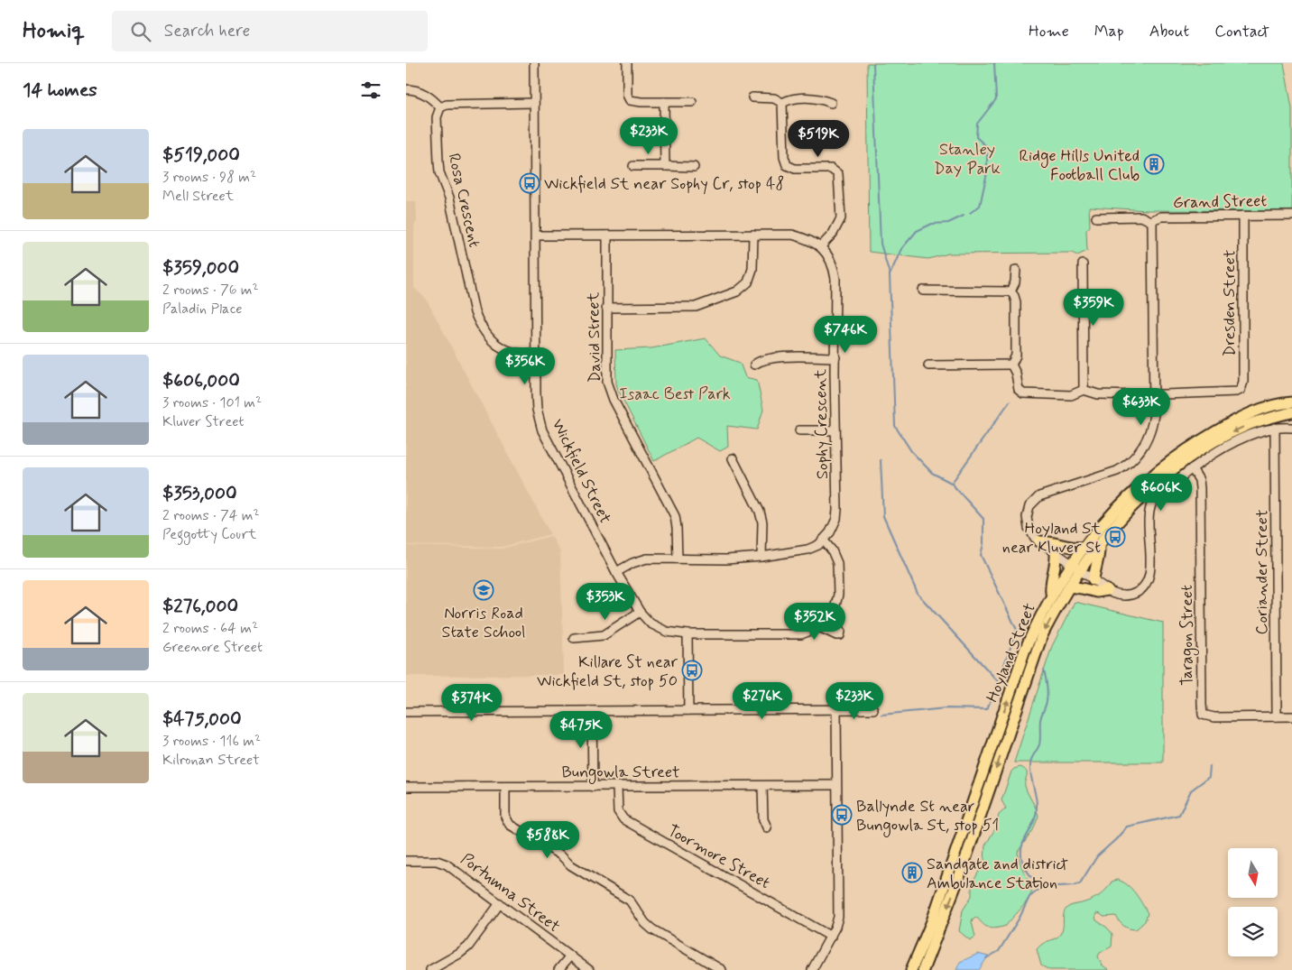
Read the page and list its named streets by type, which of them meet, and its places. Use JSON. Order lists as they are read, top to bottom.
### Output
{
  "streets": {
    "main road": ["Hoyland Street"],
    "street": [
      "Rosa Crescent",
      "Grand Street",
      "Dresden Street",
      "David Street",
      "Sophy Crescent",
      "Wickfield Street",
      "Coriander Street",
      "Taragon Street",
      "Bungowla Street",
      "Toormore Street",
      "Portumna Street"
    ]
  },
  "crossings": [
    ["Rosa Crescent", "Wickfield Street"],
    ["Grand Street", "Dresden Street"],
    ["Sophy Crescent", "Wickfield Street"],
    ["Coriander Street", "Taragon Street"],
    ["Bungowla Street", "Toormore Street"]
  ],
  "parks": ["Stanley Day Park", "Isaac Best Park"],
  "places": {
    "building": ["Ridge Hills United Football Club", "Sandgate and district Ambulance Station"],
    "bus stop": [
      "Wickfield St near Sophy Cr, stop 48",
      "Hoyland St near Kluver St",
      "Killare St near Wickfield St, stop 50",
      "Ballynde St near Bungowla St, stop 51"
    ],
    "school or university": ["Norris Road State School"]
  },
  "north": "bottom",
  "page": {
    "header": "Homiq",
    "search": "Search here",
    "nav": [
      "Home",
      "Map",
      "About",
      "Contact"
    ],
    "heading": "14 homes",
    "list": [
      {
        "name": "$519,000",
        "note": "3 rooms · 98 m² · Mell Street"
      },
      {
        "name": "$359,000",
        "note": "2 rooms · 76 m² · Paladin Place"
      },
      {
        "name": "$606,000",
        "note": "3 rooms · 101 m² · Kluver Street"
      },
      {
        "name": "$353,000",
        "note": "2 rooms · 74 m² · Peggotty Court"
      },
      {
        "name": "$276,000",
        "note": "2 rooms · 64 m² · Greenore Street"
      },
      {
        "name": "$475,000",
        "note": "3 rooms · 116 m² · Kilronan Street"
      }
    ],
    "price": [
      "$233K",
      "$519K",
      "$359K",
      "$746K",
      "$356K",
      "$633K",
      "$606K",
      "$353K",
      "$352K",
      "$276K",
      "$233K",
      "$374K",
      "$475K",
      "$588K"
    ]
  }
}
